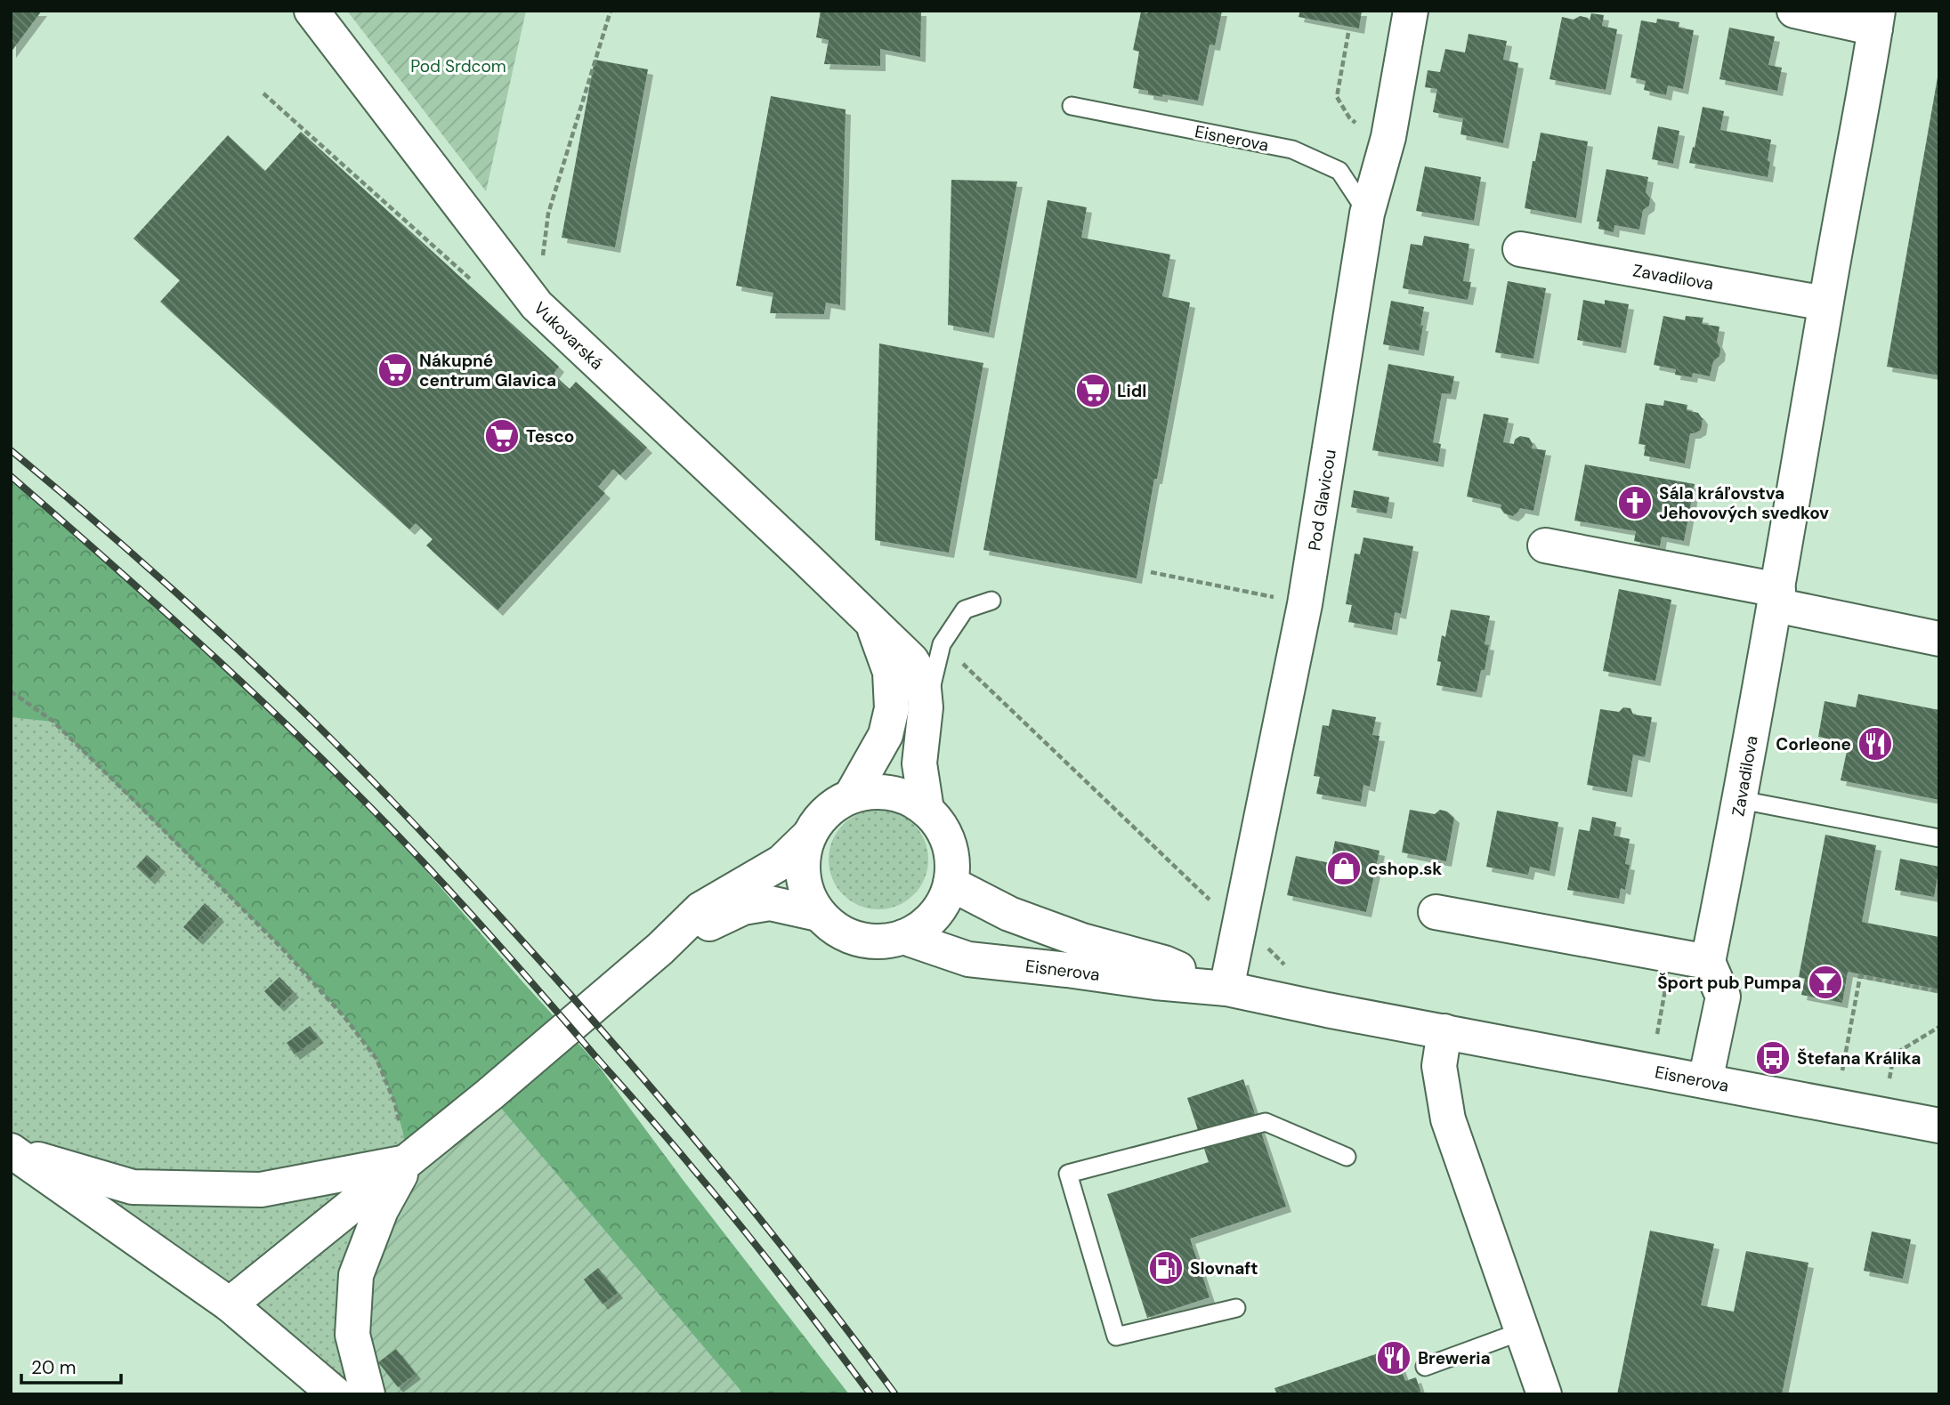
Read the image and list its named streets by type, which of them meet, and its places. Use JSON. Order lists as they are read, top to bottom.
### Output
{
  "streets": {
    "street": [
      "Eisnerova",
      "Zavadilova",
      "Vukovarská",
      "Pod Glavicou"
    ]
  },
  "crossings": [
    ["Eisnerova", "Vukovarská"],
    ["Eisnerova", "Pod Glavicou"]
  ],
  "parks": ["Pod Srdcom"],
  "places": {
    "supermarket": ["Nákupné centrum Glavica", "Lidl", "Tesco"],
    "church": ["Sála kráľovstva Jehovových svedkov"],
    "restaurant": ["Corleone", "Breweria"],
    "shop": ["cshop.sk"],
    "bar": ["Šport pub Pumpa"],
    "bus stop": ["Štefana Králika"],
    "fuel station": ["Slovnaft"]
  },
  "scale_bar": "20 m"
}
